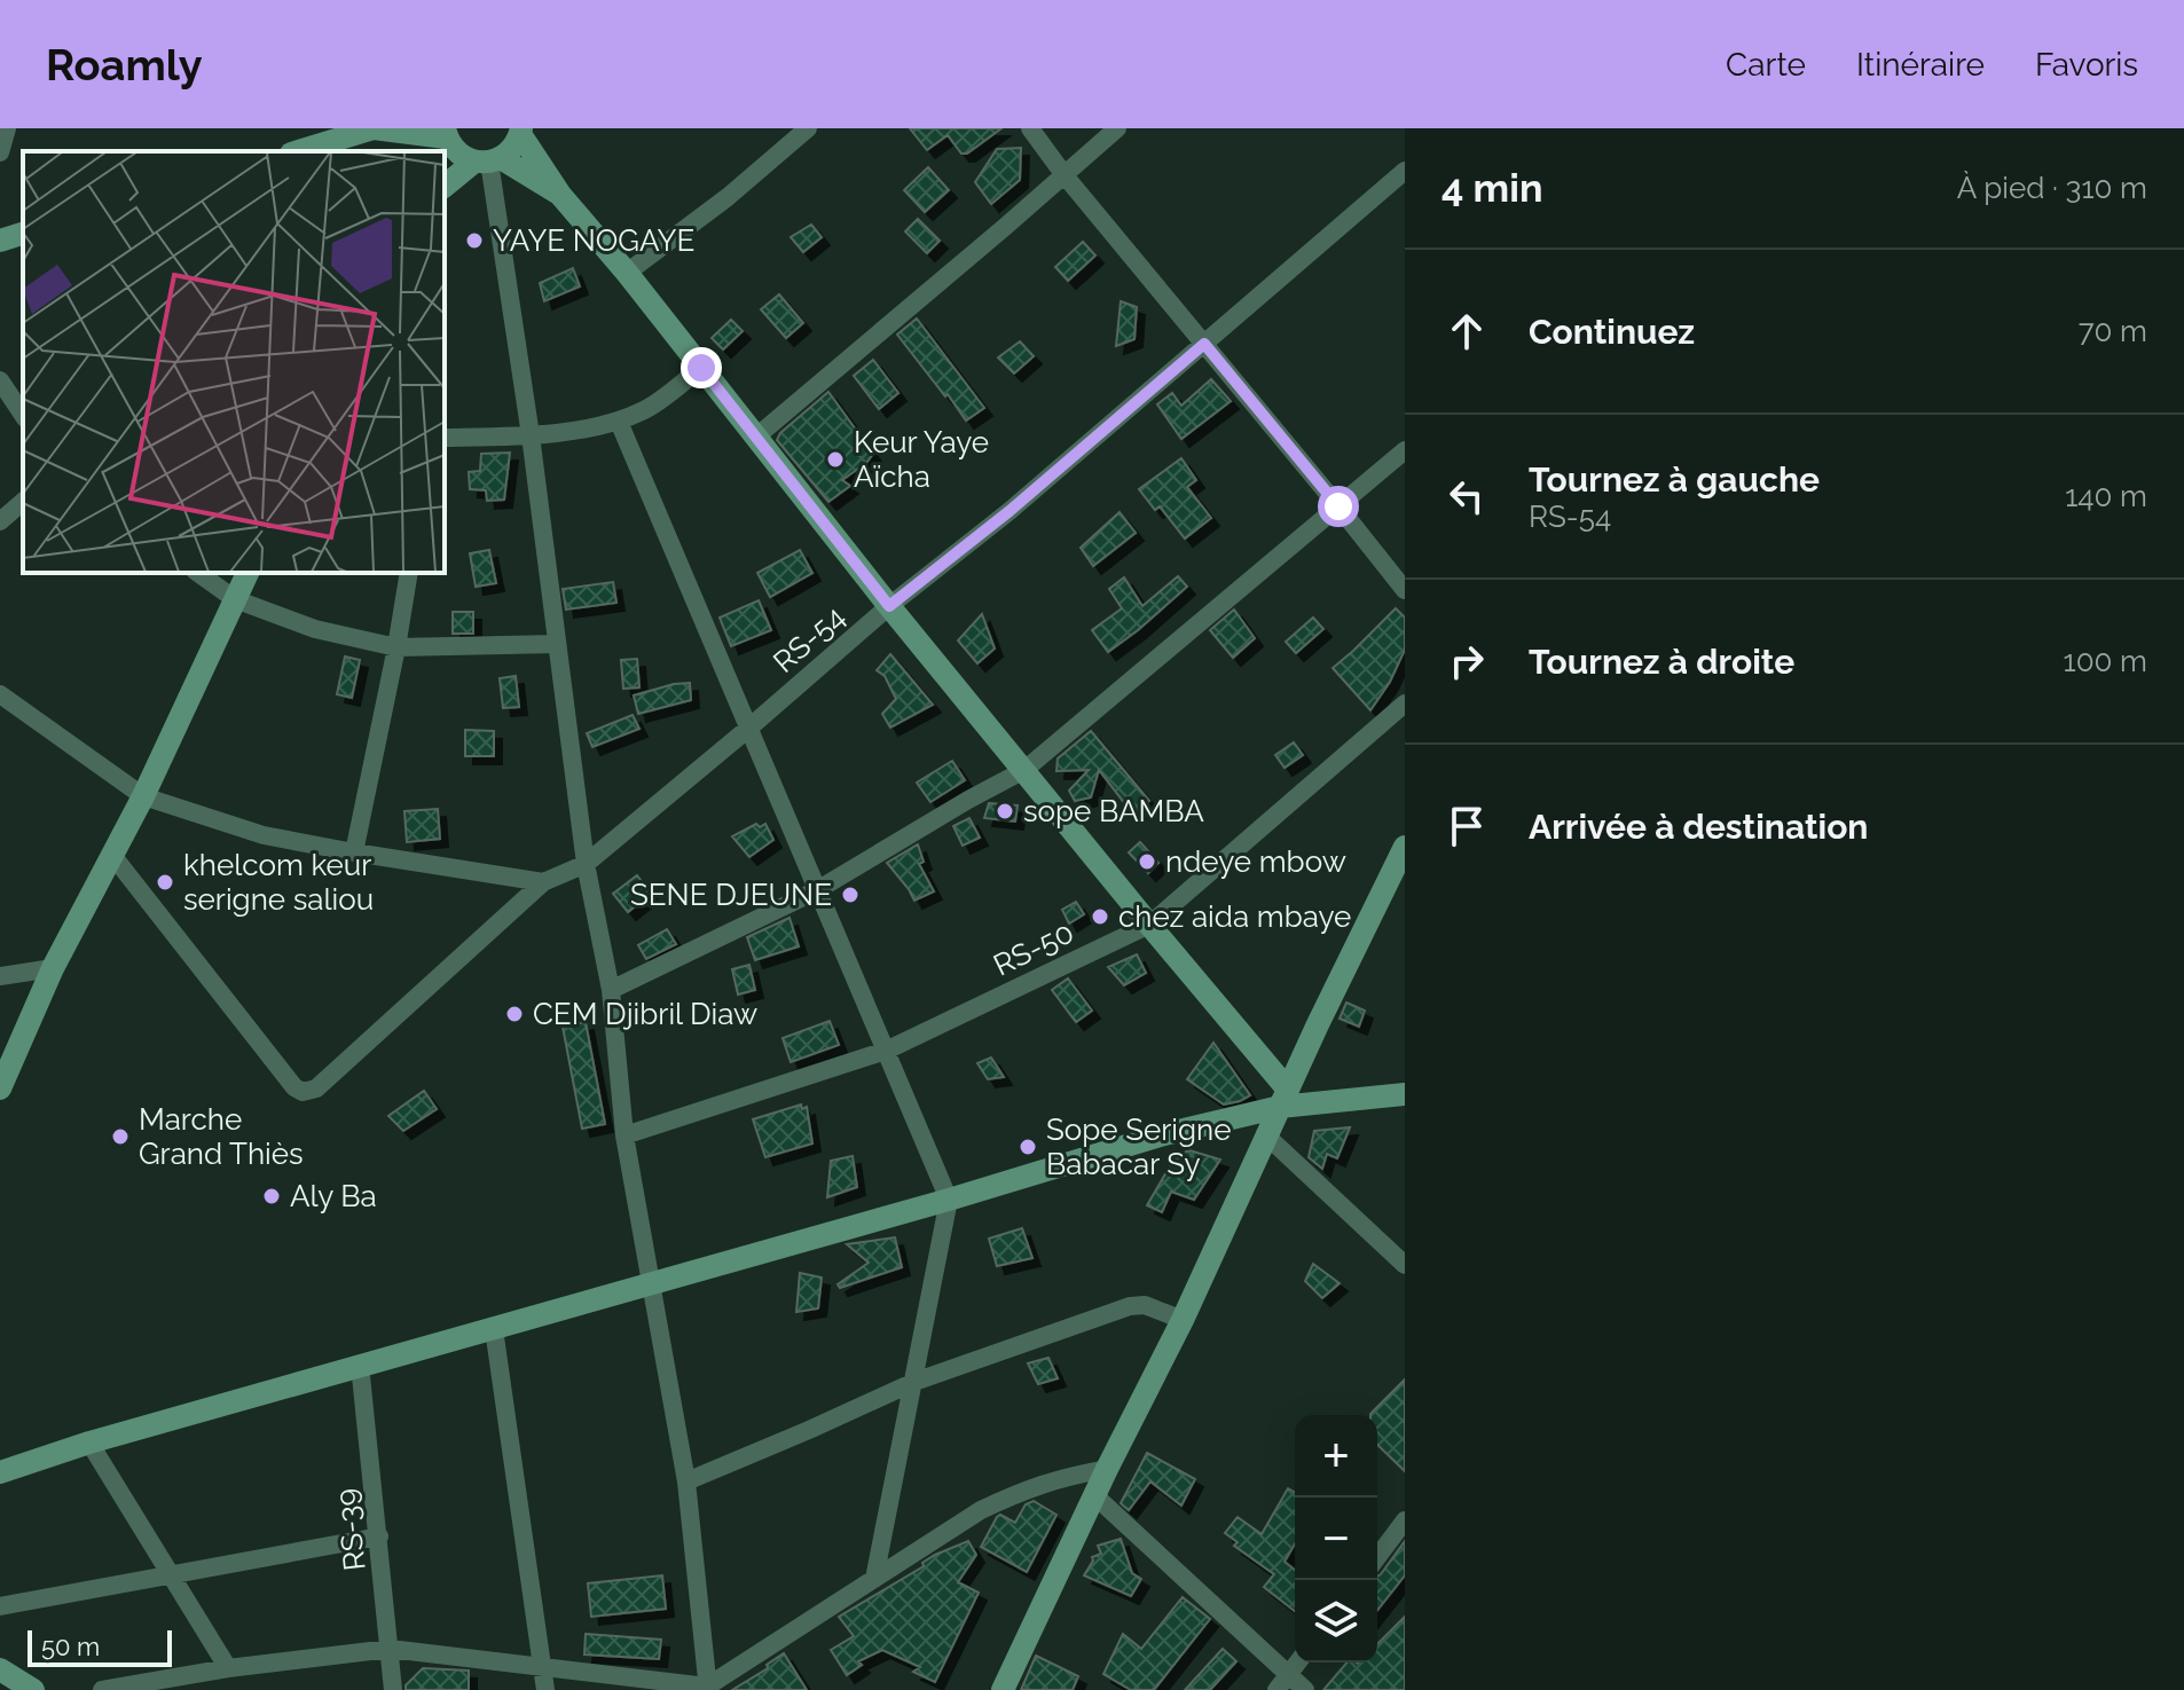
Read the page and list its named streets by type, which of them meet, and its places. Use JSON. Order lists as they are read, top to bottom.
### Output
{
  "streets": {
    "street": ["RS-54", "RS-50", "RS-39"]
  },
  "places": [
    "YAYE NOGAYE",
    "Keur Yaye Aïcha",
    "sope BAMBA",
    "ndeye mbow",
    "khelcom keur serigne saliou",
    "SENE DJEUNE",
    "chez aida mbaye",
    "CEM Djibril Diaw",
    "Marche Grand Thiès",
    "Sope Serigne Babacar Sy",
    "Aly Ba"
  ],
  "scale_bar": "50 m",
  "page": {
    "header": "Roamly",
    "nav": ["Carte", "Itinéraire", "Favoris"],
    "heading": ["4 min", "À pied · 310 m"],
    "list": [
      ["Continuez", "70 m"],
      ["Tournez à gauche", "RS-54", "140 m"],
      ["Tournez à droite", "100 m"],
      "Arrivée à destination"
    ],
    "map_buttons": ["+", "−"],
    "scale": "50 m"
  }
}
